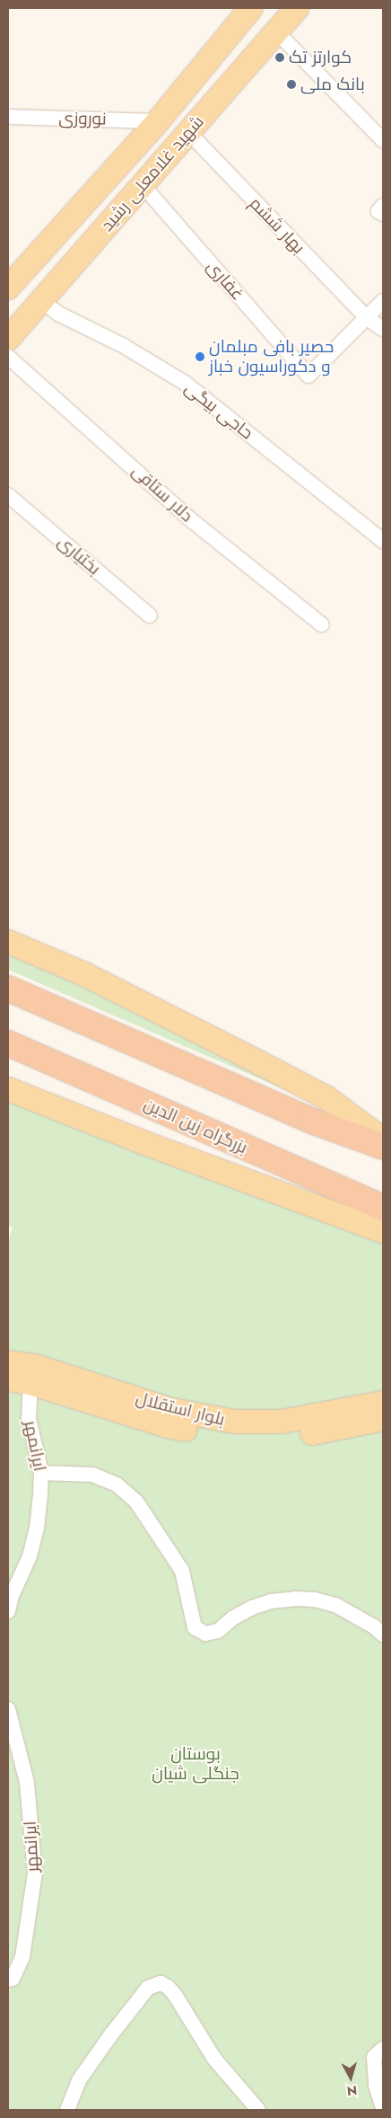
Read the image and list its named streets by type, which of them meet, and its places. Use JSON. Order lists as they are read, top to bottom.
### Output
{
  "streets": {
    "highway": ["بزرگراه زین الدین"],
    "main road": ["شهید غلامعلی رشید", "بلوار استقلال"],
    "street": [
      "نوروزی",
      "بهار ششم",
      "غفاری",
      "حاجی بیگی",
      "دلار ستاقی",
      "بختیاری",
      "ایرانمهر"
    ]
  },
  "crossings": [
    ["نوروزی", "شهید غلامعلی رشید"],
    ["شهید غلامعلی رشید", "بهار ششم"],
    ["شهید غلامعلی رشید", "غفاری"],
    ["شهید غلامعلی رشید", "حاجی بیگی"],
    ["بهار ششم", "غفاری"],
    ["بلوار استقلال", "ایرانمهر"]
  ],
  "parks": ["بوستان جنگلی شیان"],
  "places": ["کوارتز تک", "بانک ملی", "حصیر بافی مبلمان و دکوراسیون خباز"],
  "north": "bottom"
}
